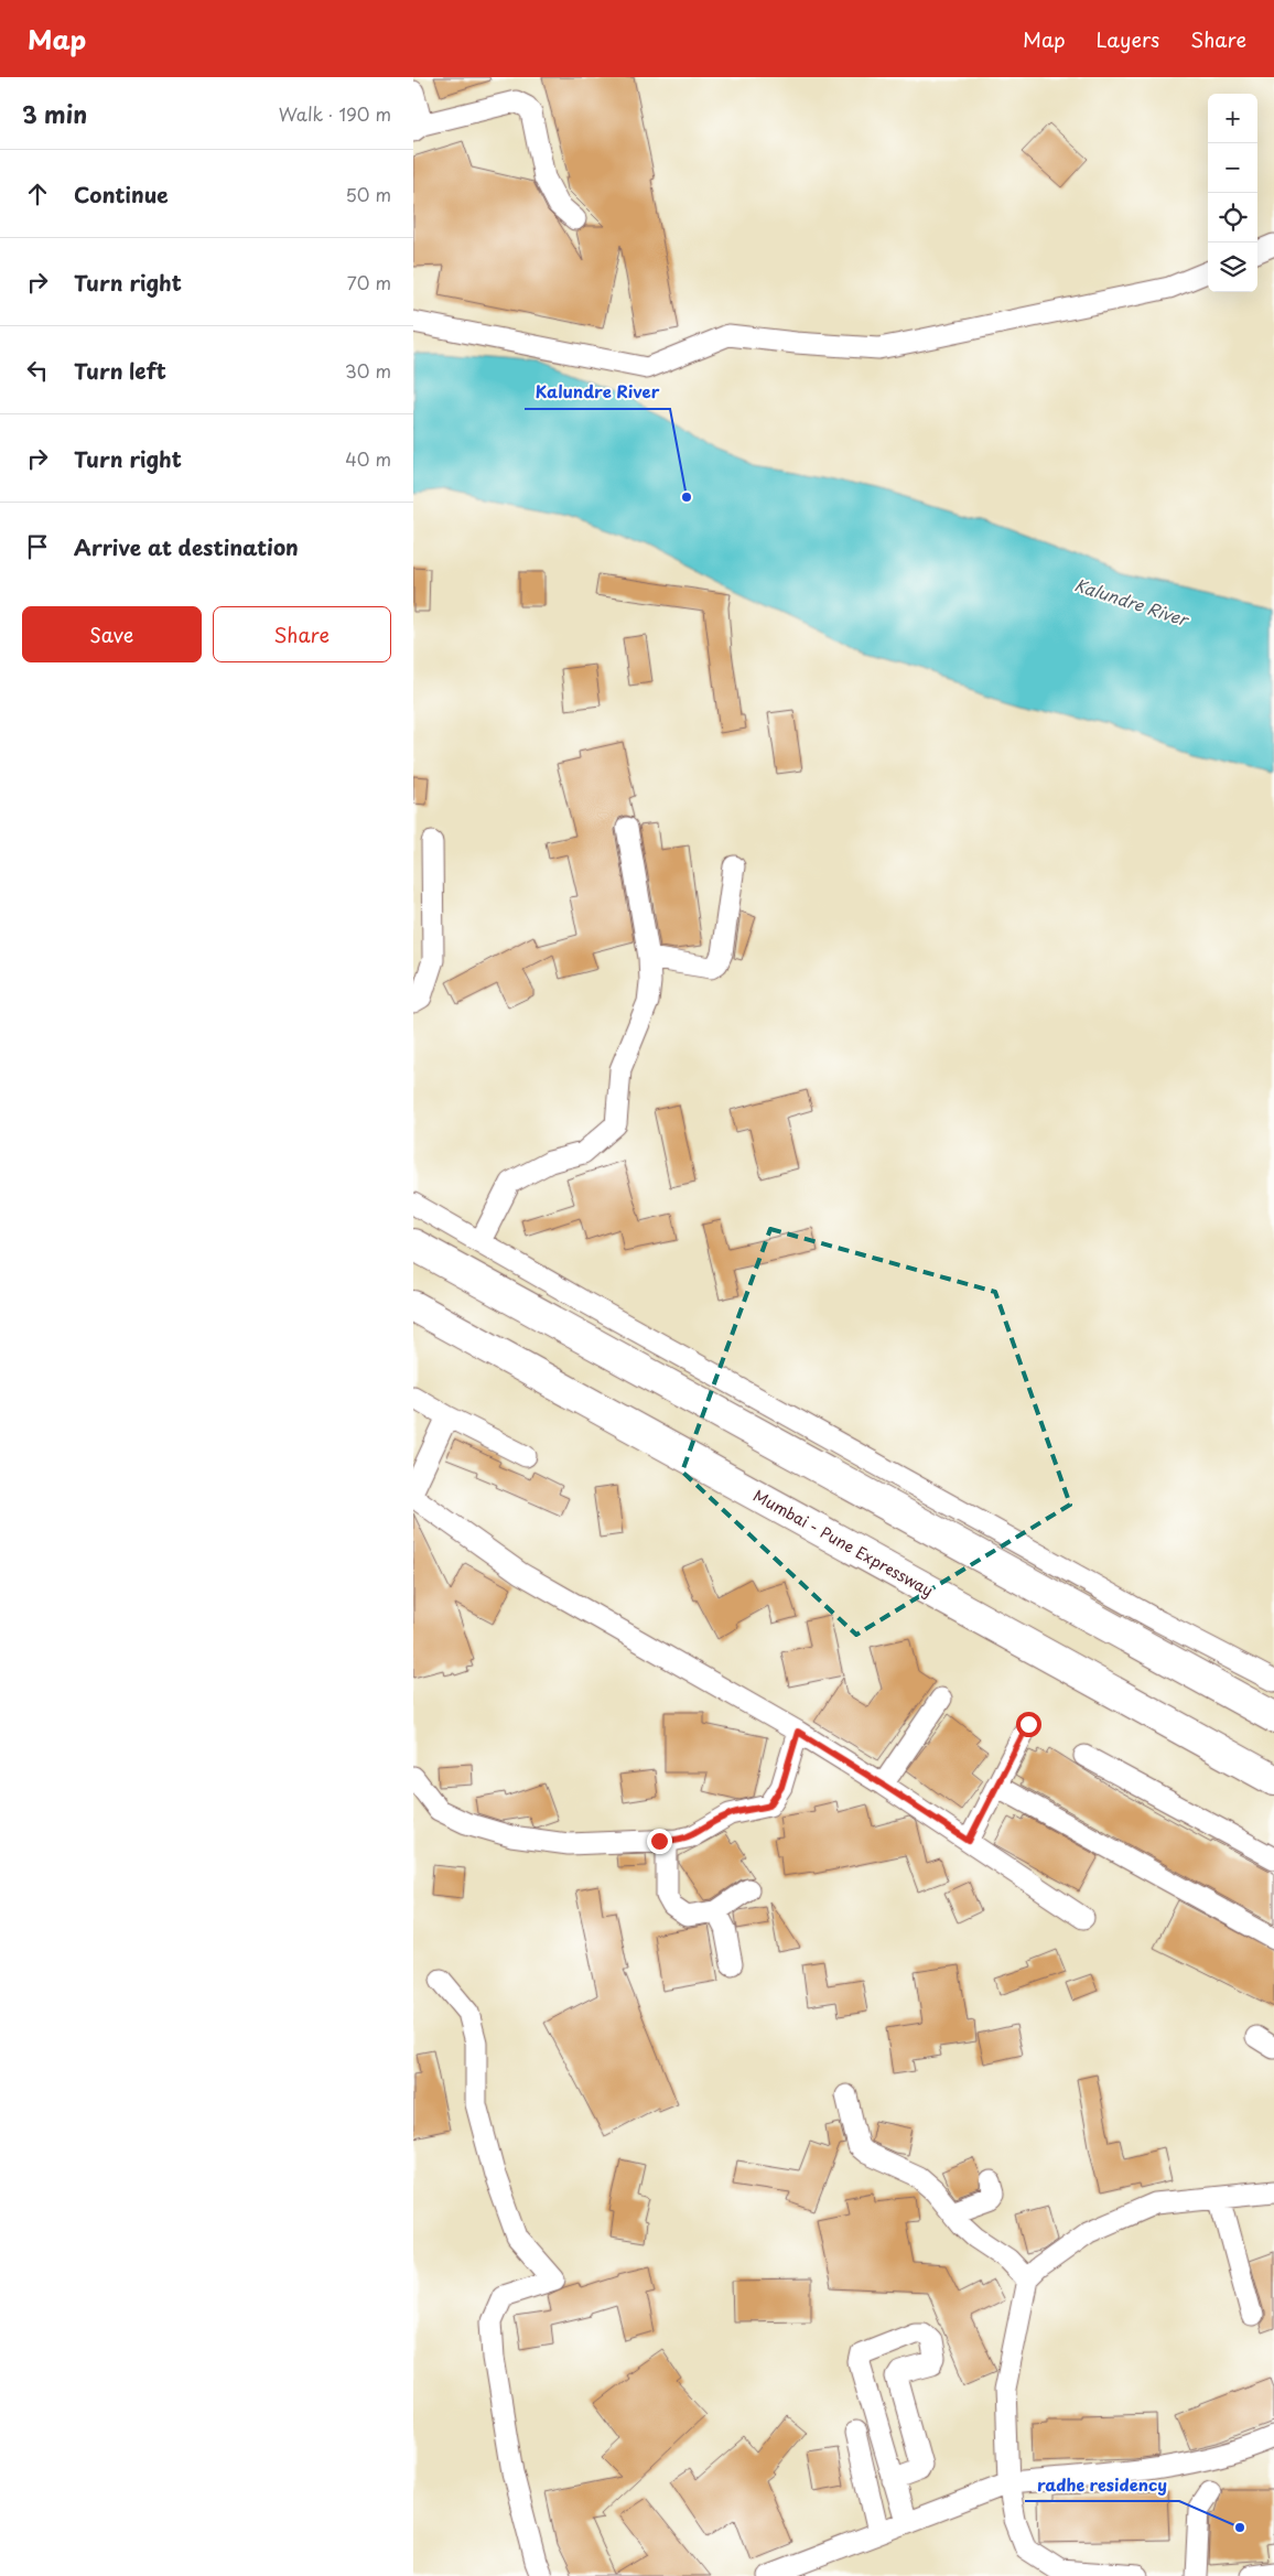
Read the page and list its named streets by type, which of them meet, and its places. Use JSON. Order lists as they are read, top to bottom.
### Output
{
  "streets": {
    "highway": ["Mumbai - Pune Expressway"]
  },
  "water": ["Kalundre River"],
  "places": ["Kalundre River", "radhe residency"],
  "page": {
    "header": "Map",
    "nav": ["Map", "Layers", "Share"],
    "heading": ["3 min", "Walk · 190 m"],
    "map_buttons": ["+", "−"],
    "list": [
      ["Continue", "50 m"],
      ["Turn right", "70 m"],
      ["Turn left", "30 m"],
      ["Turn right", "40 m"],
      "Arrive at destination"
    ],
    "buttons": ["Save", "Share"]
  }
}
